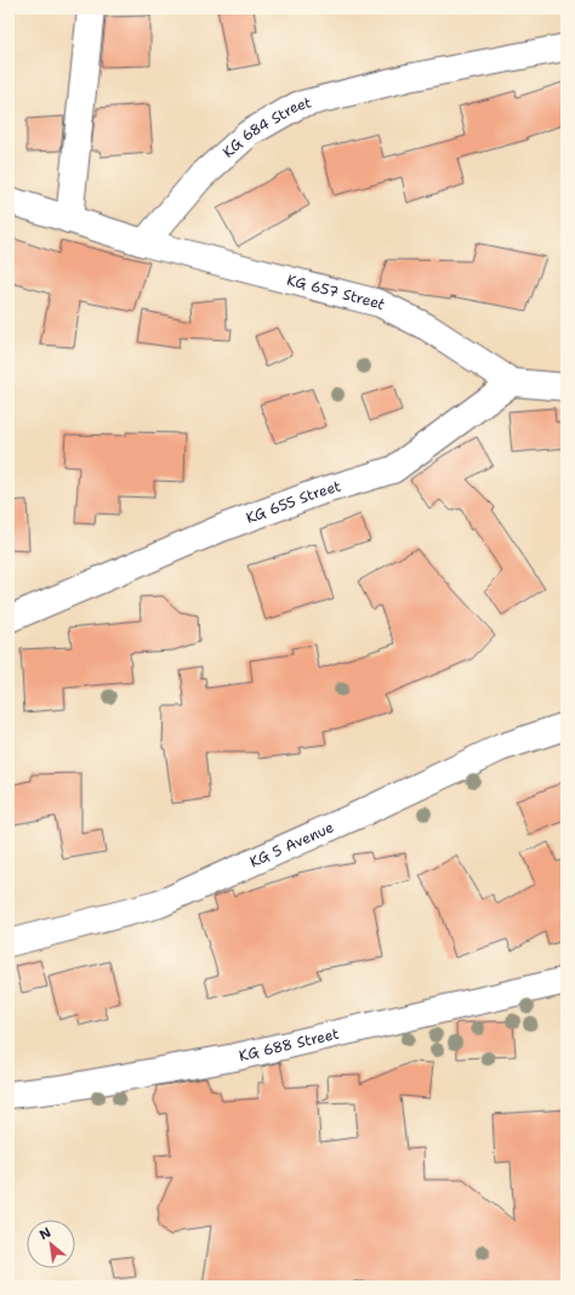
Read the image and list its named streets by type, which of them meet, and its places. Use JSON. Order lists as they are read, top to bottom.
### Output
{
  "streets": {
    "street": [
      "KG 684 Street",
      "KG 657 Street",
      "KG 655 Street",
      "KG 5 Avenue",
      "KG 688 Street"
    ]
  },
  "crossings": [
    ["KG 684 Street", "KG 657 Street"],
    ["KG 657 Street", "KG 655 Street"]
  ],
  "north": "top left"
}
